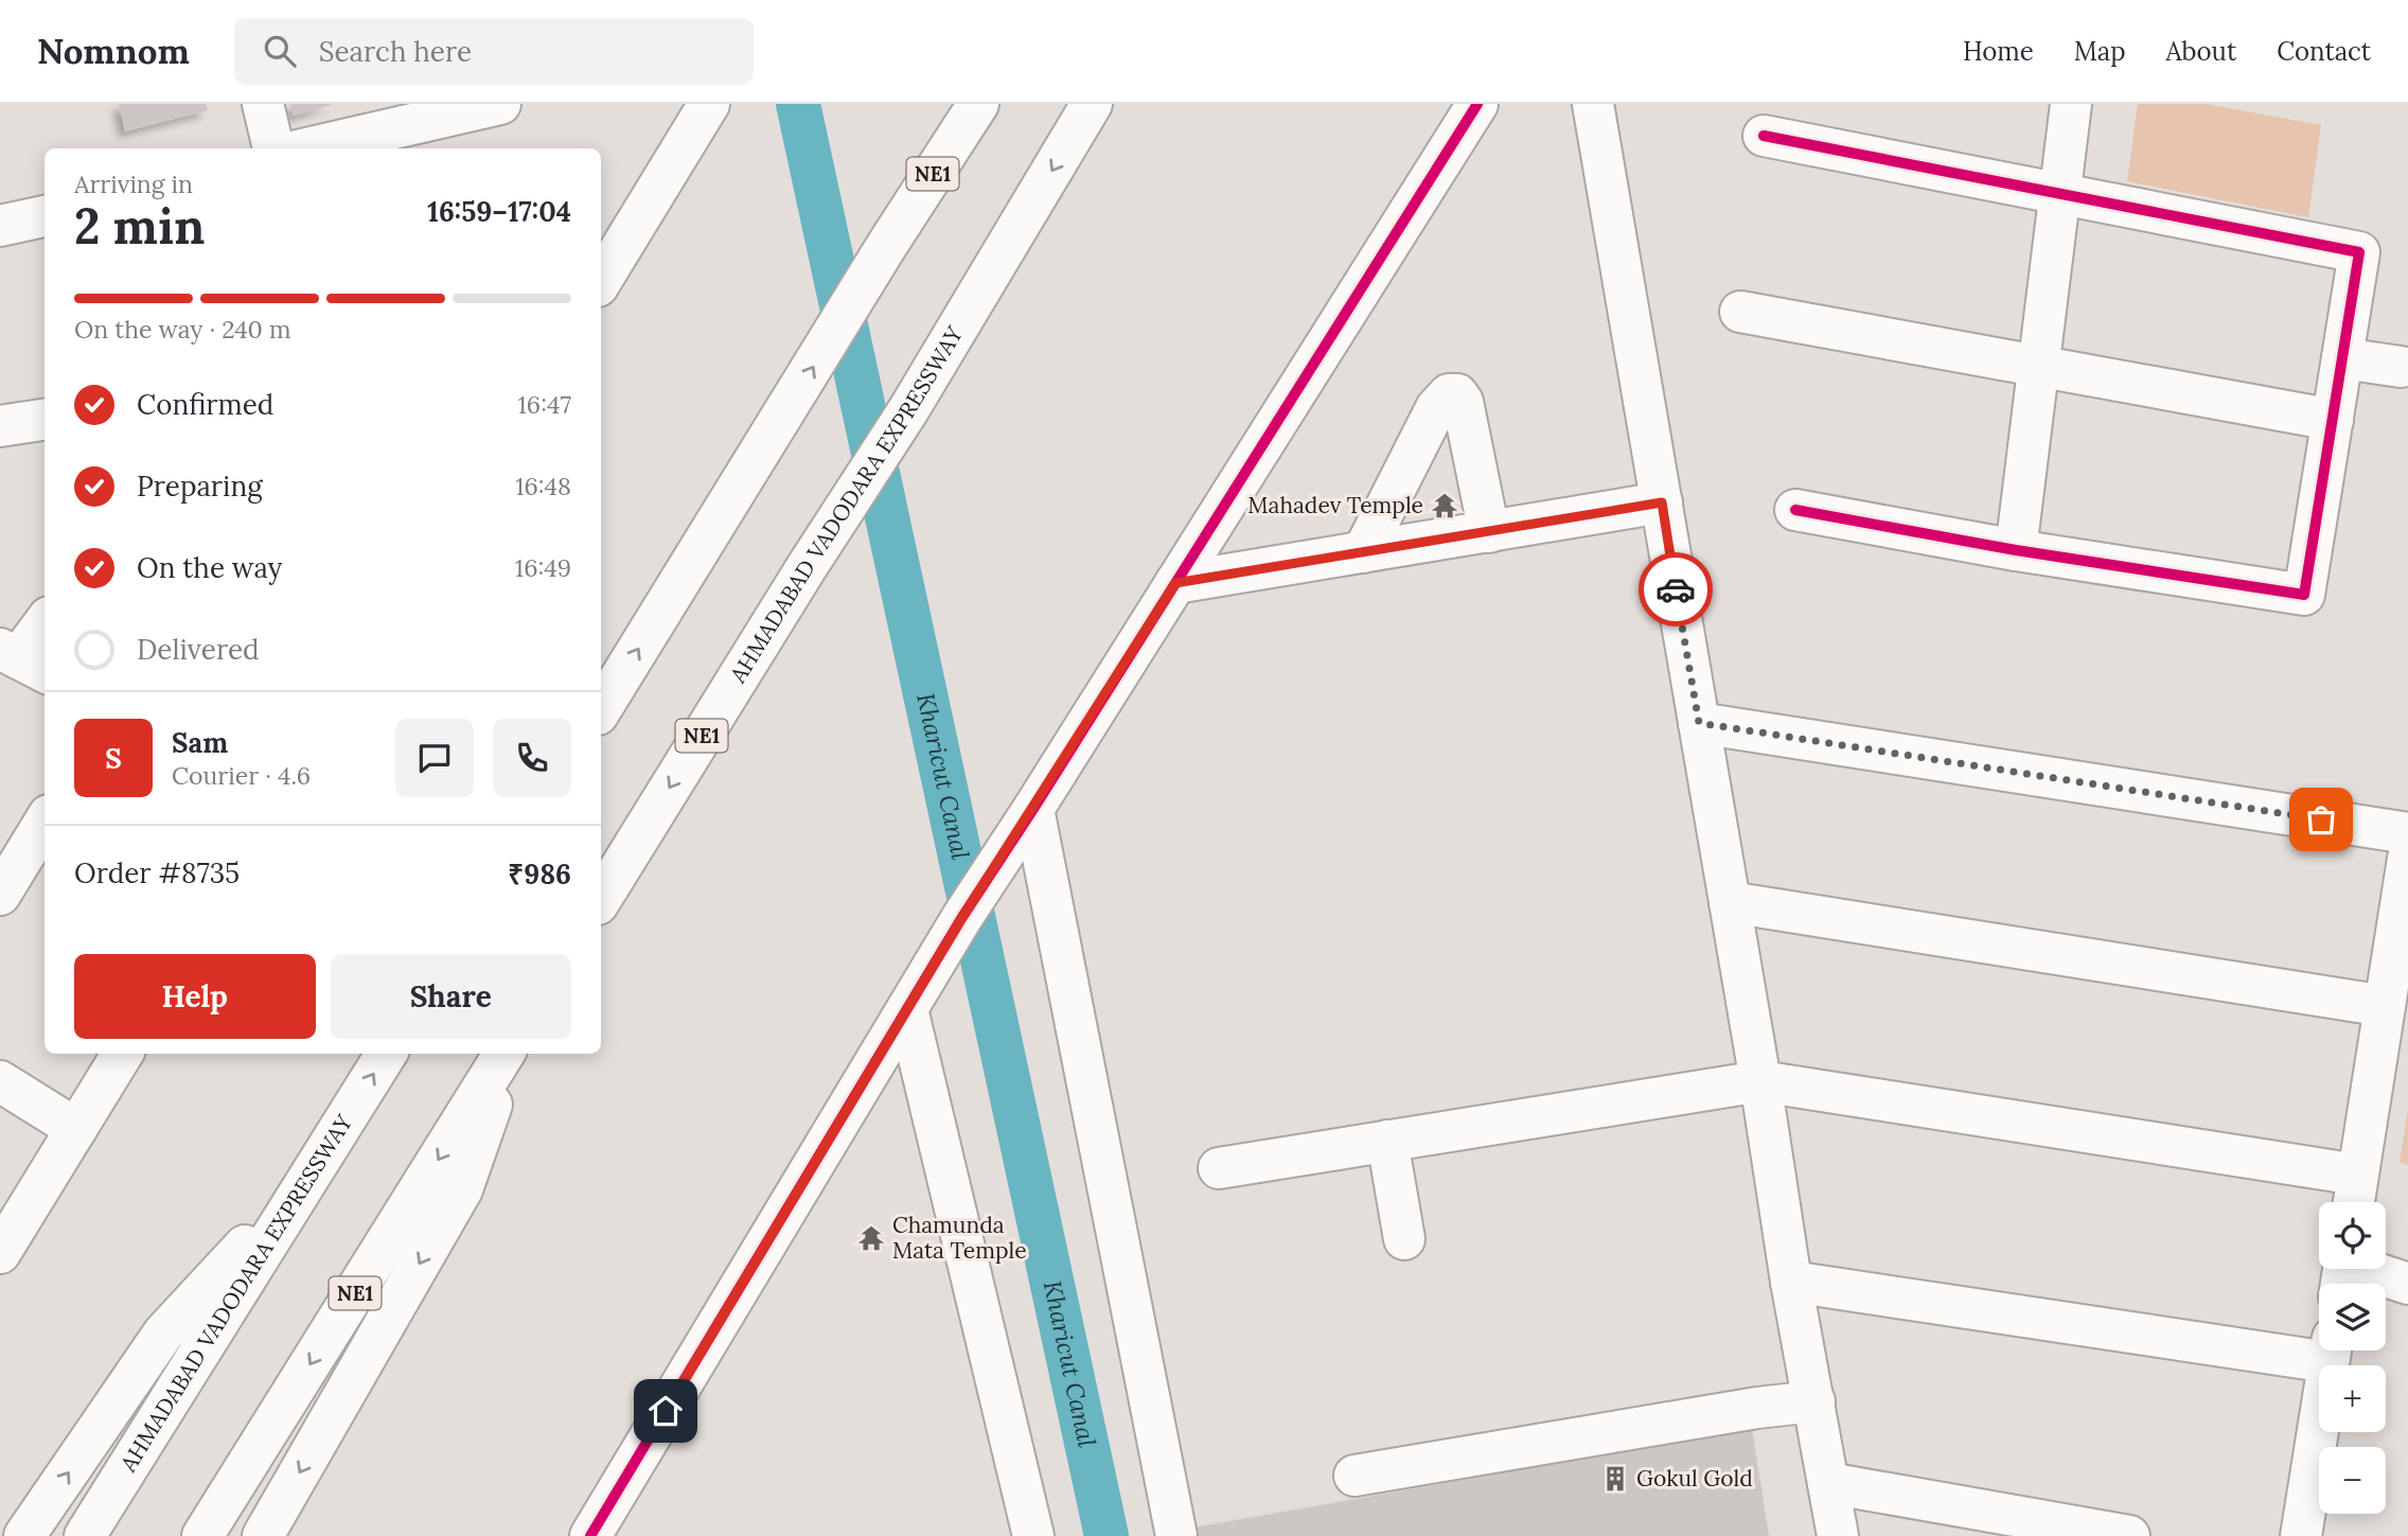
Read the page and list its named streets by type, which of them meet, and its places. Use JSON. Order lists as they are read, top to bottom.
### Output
{
  "streets": {
    "main road": ["NE1", "AHMADABAD VADODARA EXPRESSWAY"]
  },
  "water": ["Kharicut Canal"],
  "places": {
    "temple": ["Mahadev Temple", "Chamunda Mata Temple"],
    "building": ["Gokul Gold"]
  },
  "page": {
    "header": "Nomnom",
    "search": "Search here",
    "nav": [
      "Home",
      "Map",
      "About",
      "Contact"
    ],
    "heading": ["2 min", "Arriving in", "16:59–17:04"],
    "panel": [
      "Sam",
      "Courier · 4.6",
      "Order #8735",
      "₹986"
    ],
    "bar": "On the way · 240 m",
    "list": [
      ["Confirmed", "16:47"],
      ["Preparing", "16:48"],
      ["On the way", "16:49"],
      "Delivered"
    ],
    "round": "S",
    "buttons": ["Help", "Share"],
    "map_buttons": ["+", "−"]
  }
}
